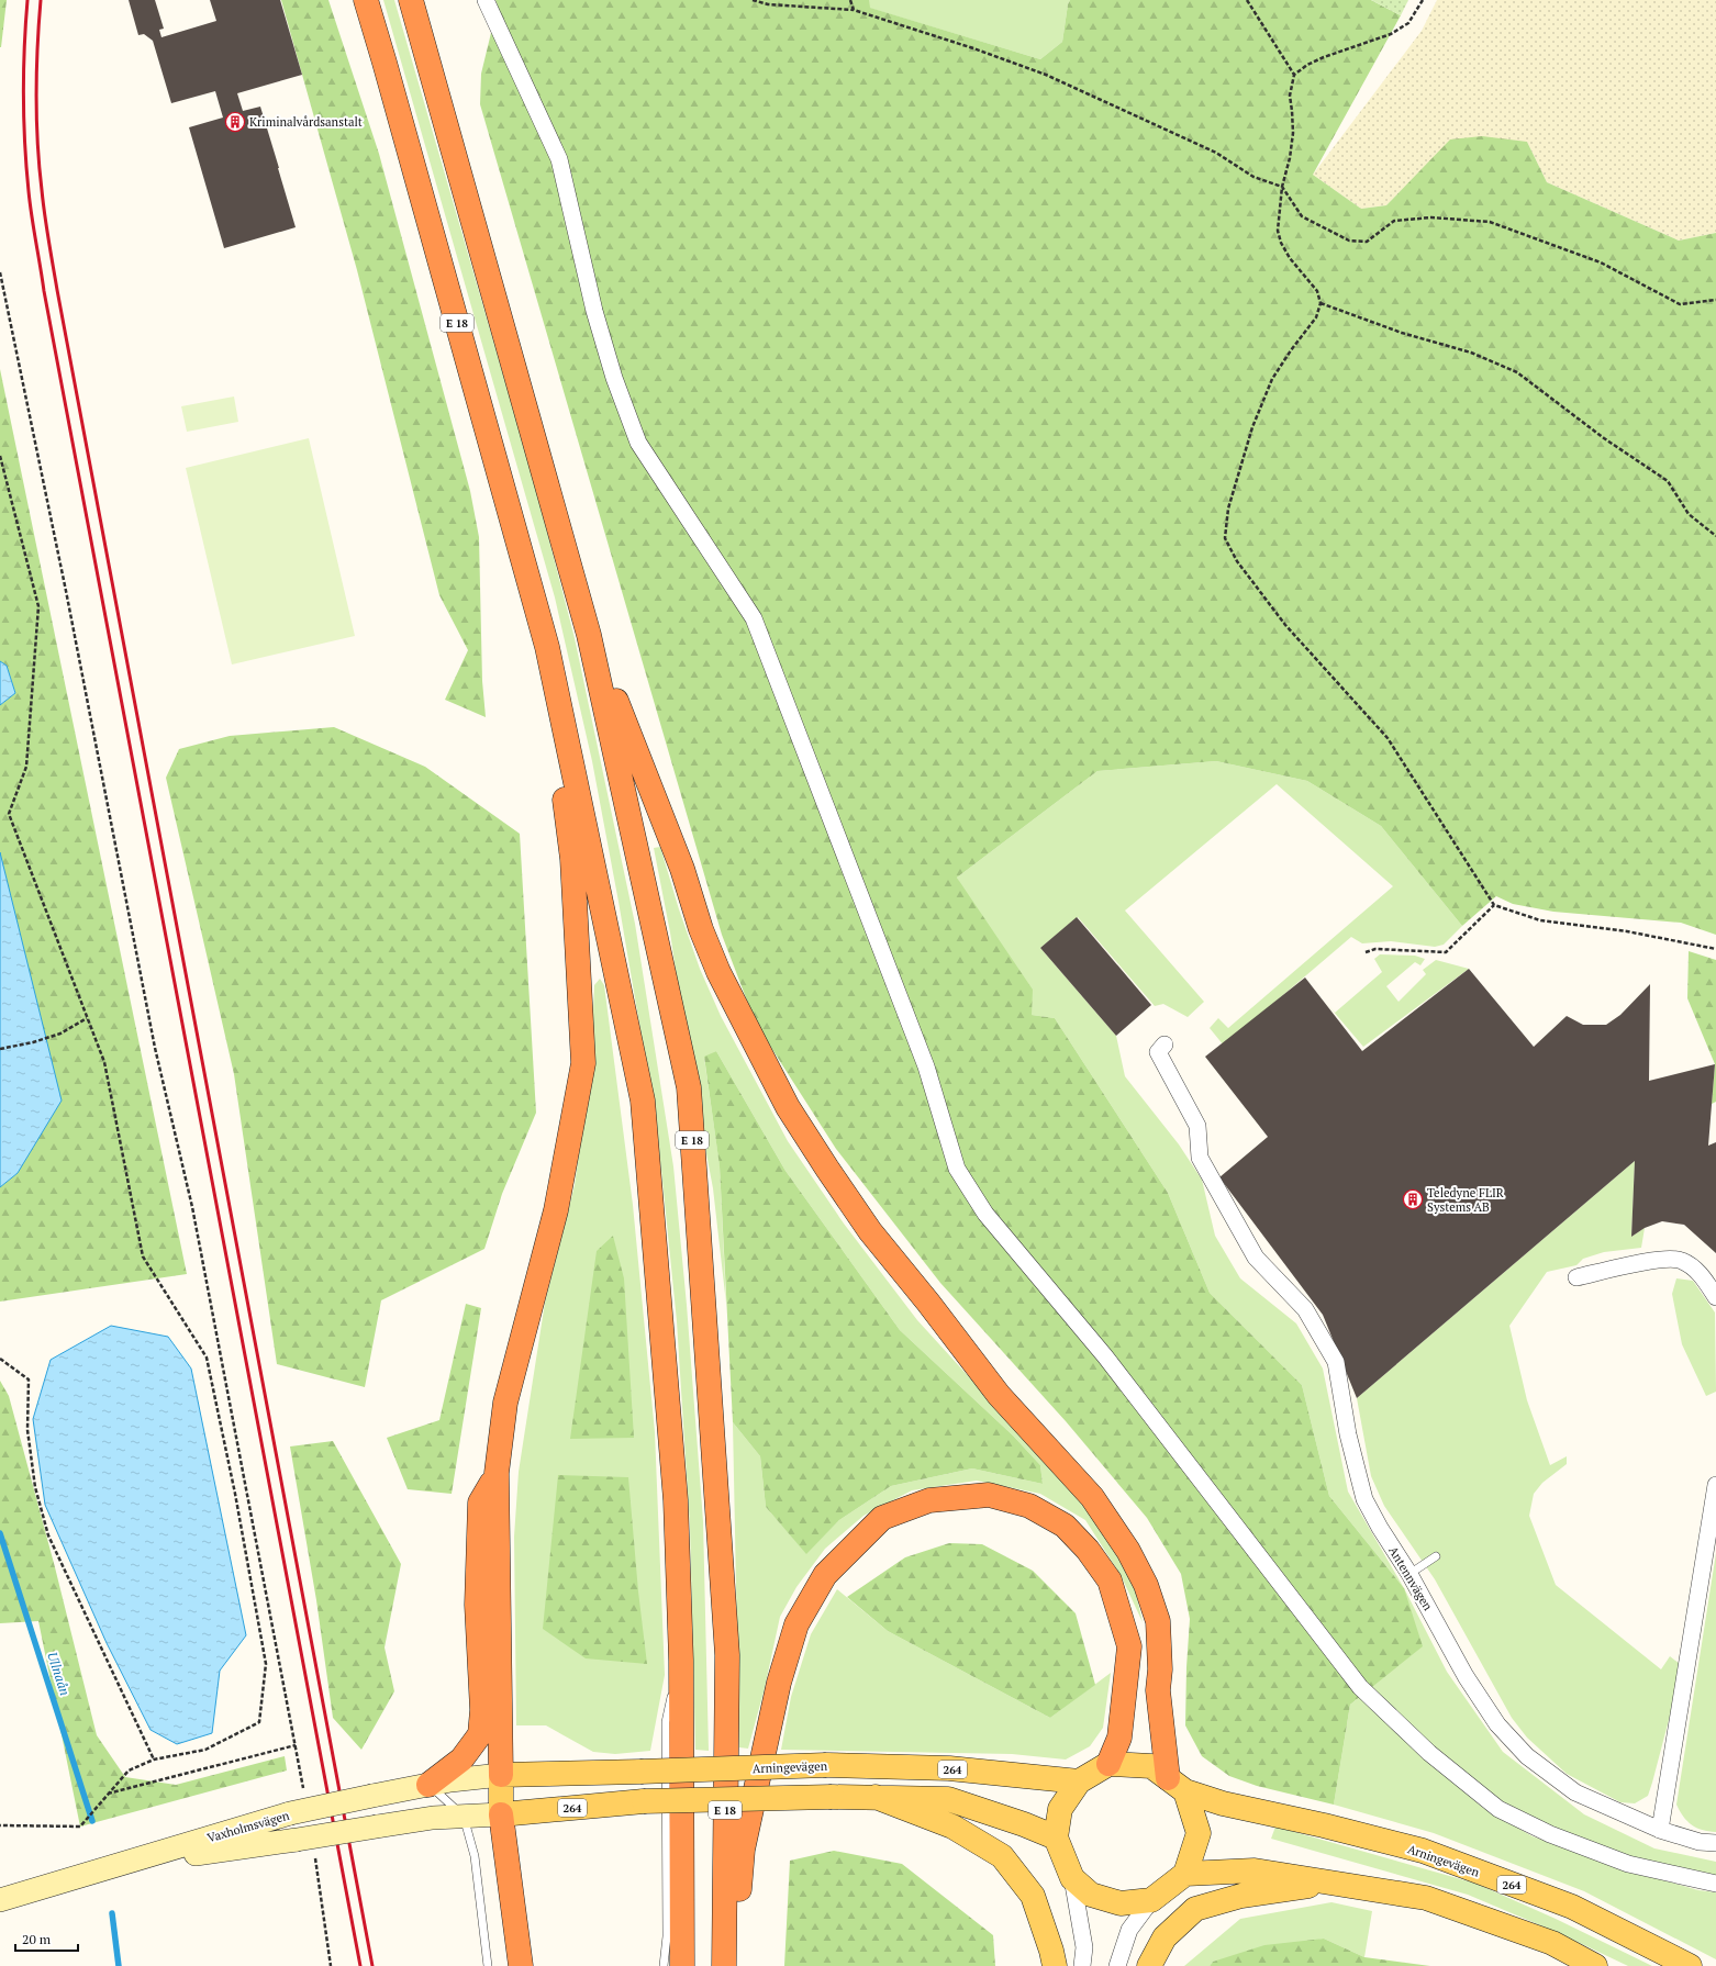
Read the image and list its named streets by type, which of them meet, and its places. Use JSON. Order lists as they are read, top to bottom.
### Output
{
  "streets": {
    "highway": ["E 18"],
    "main road": ["Arningevägen", "264", "Vaxholmsvägen"],
    "street": ["Antennvägen"]
  },
  "crossings": [
    ["Arningevägen", "264"],
    ["Arningevägen", "Vaxholmsvägen"]
  ],
  "water": ["Ullnaån"],
  "places": {
    "building": ["Kriminalvårdsanstalt", "Teledyne FLIR Systems AB"]
  },
  "scale_bar": "20 m"
}
